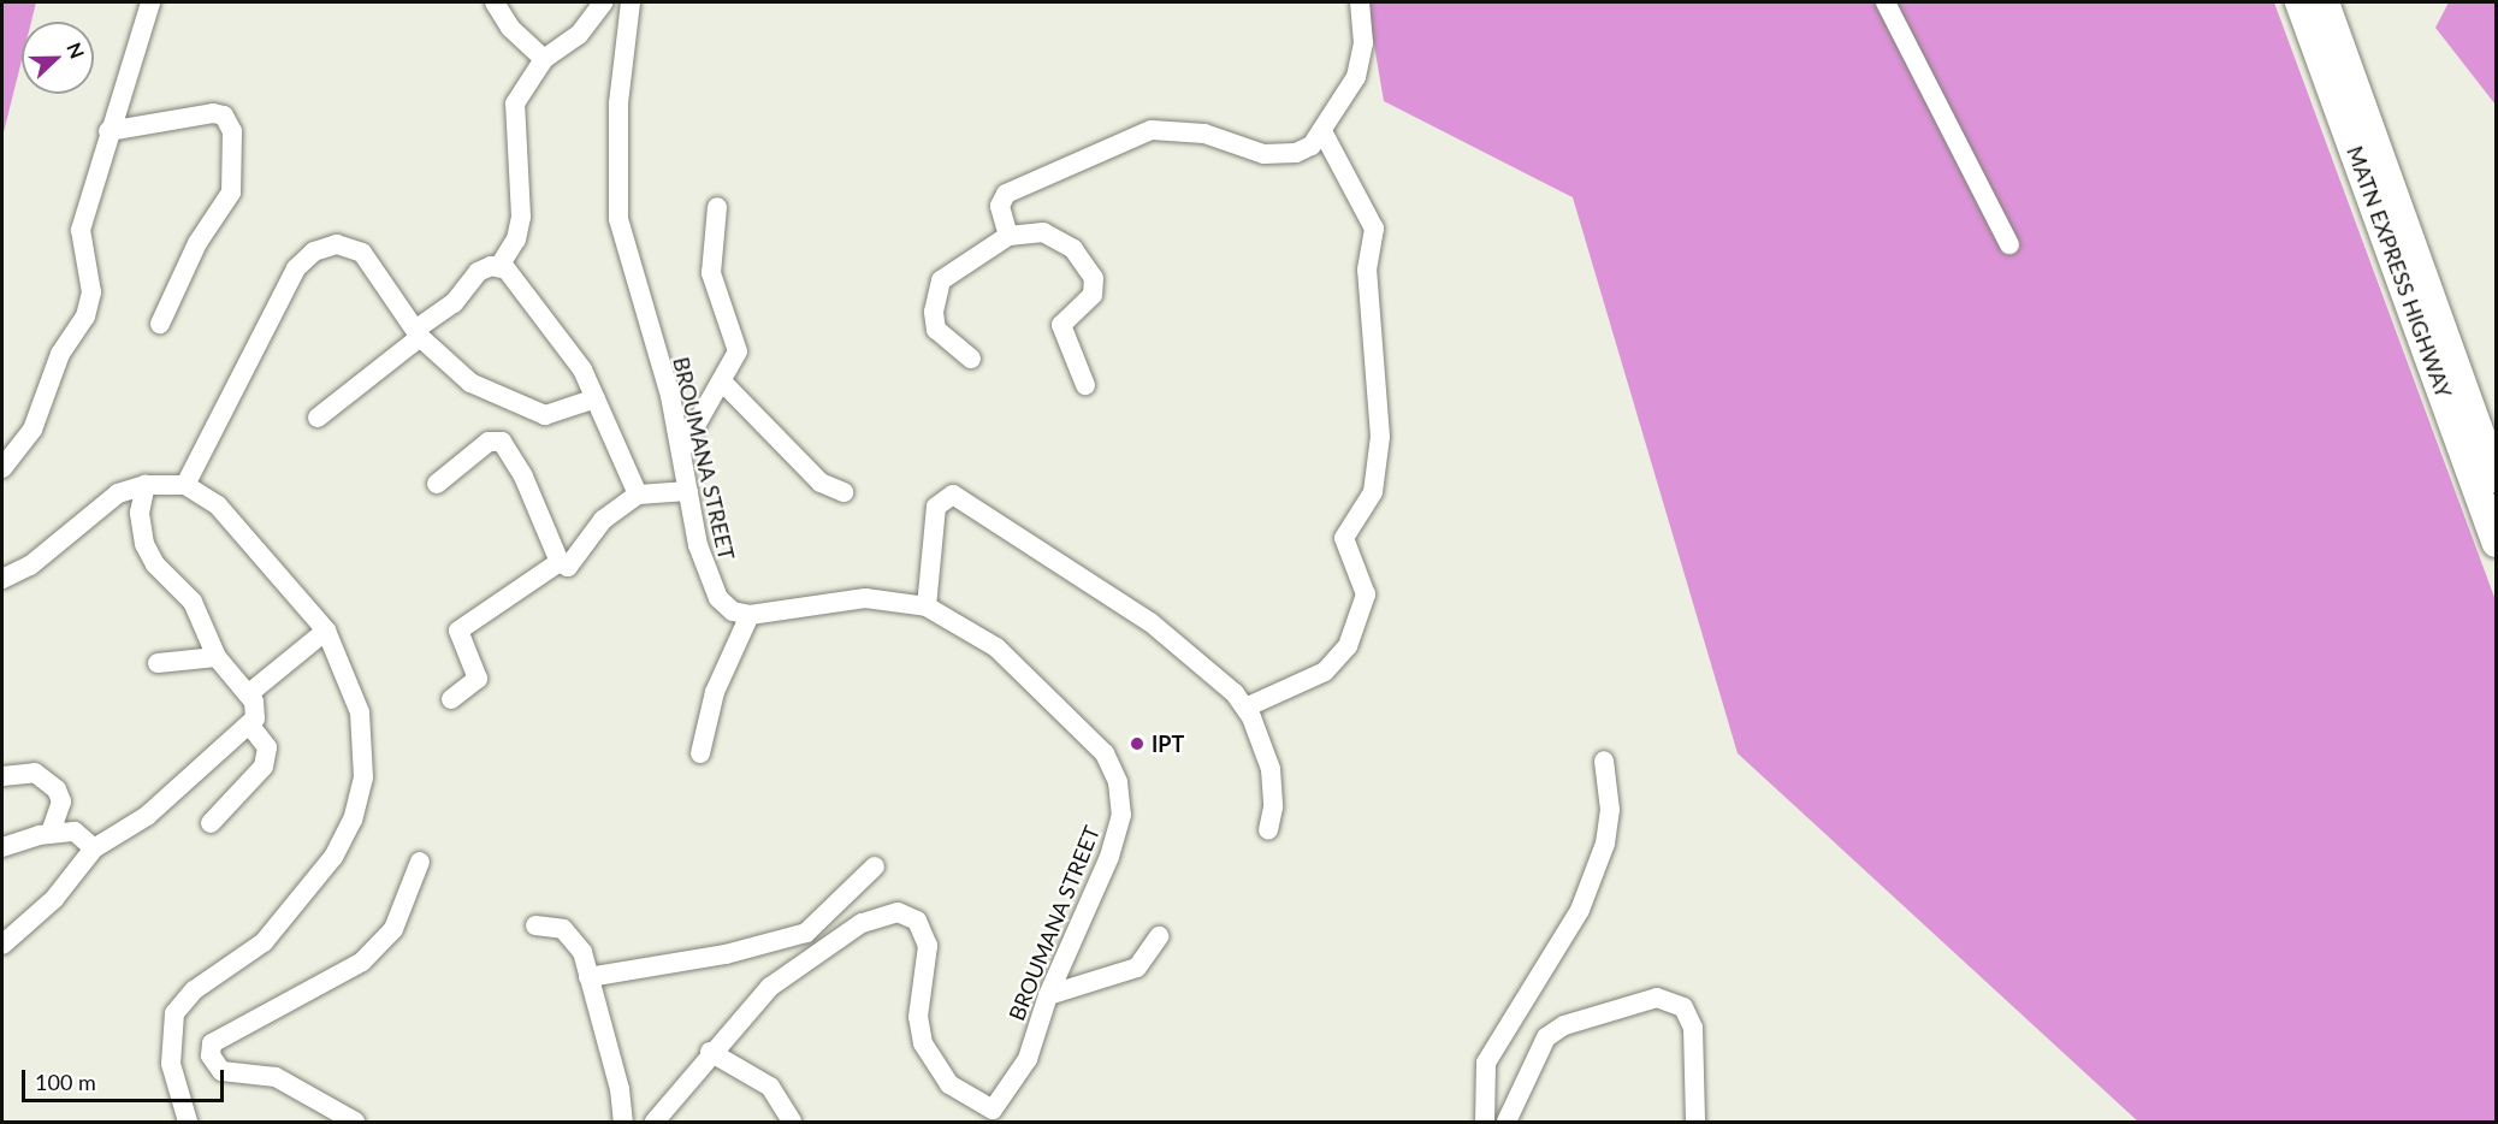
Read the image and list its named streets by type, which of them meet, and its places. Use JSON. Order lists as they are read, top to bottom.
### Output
{
  "streets": {
    "highway": ["MATN EXPRESS HIGHWAY"],
    "street": ["BROUMANA STREET"]
  },
  "places": ["IPT"],
  "scale_bar": "100 m",
  "north": "right"
}
